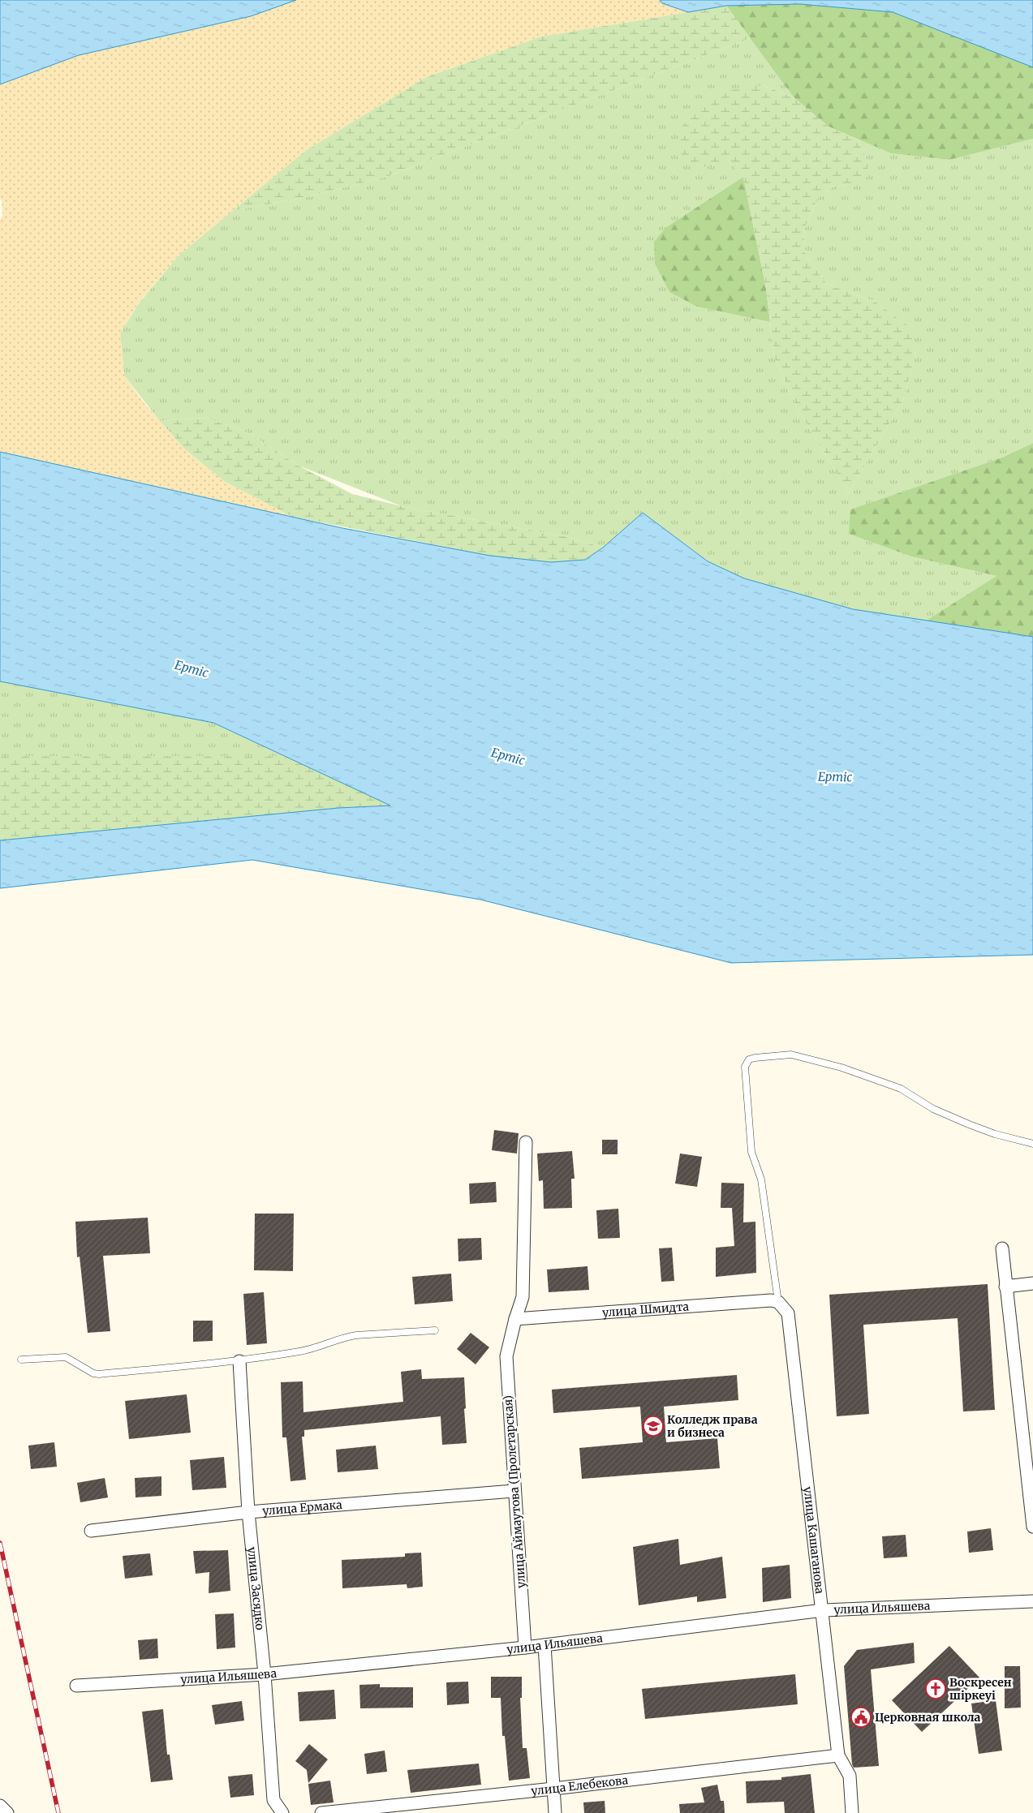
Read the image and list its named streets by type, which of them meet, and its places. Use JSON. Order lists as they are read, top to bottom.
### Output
{
  "streets": {
    "street": [
      "улица Шмидта",
      "улица Аймаутова (Пролетарская)",
      "улица Ермака",
      "улица Кашаганова",
      "улица Засядко",
      "улица Ильяшева",
      "улица Елебекова"
    ]
  },
  "crossings": [
    ["улица Шмидта", "улица Аймаутова (Пролетарская)"],
    ["улица Шмидта", "улица Кашаганова"],
    ["улица Аймаутова (Пролетарская)", "улица Ермака"],
    ["улица Аймаутова (Пролетарская)", "улица Ильяшева"],
    ["улица Ермака", "улица Засядко"],
    ["улица Кашаганова", "улица Ильяшева"],
    ["улица Кашаганова", "улица Елебекова"],
    ["улица Засядко", "улица Ильяшева"]
  ],
  "water": ["Ертіс"],
  "places": {
    "school or university": ["Колледж права и бизнеса"],
    "church": ["Воскресен шіркеуі"],
    "public building": ["Церковная школа"]
  }
}
